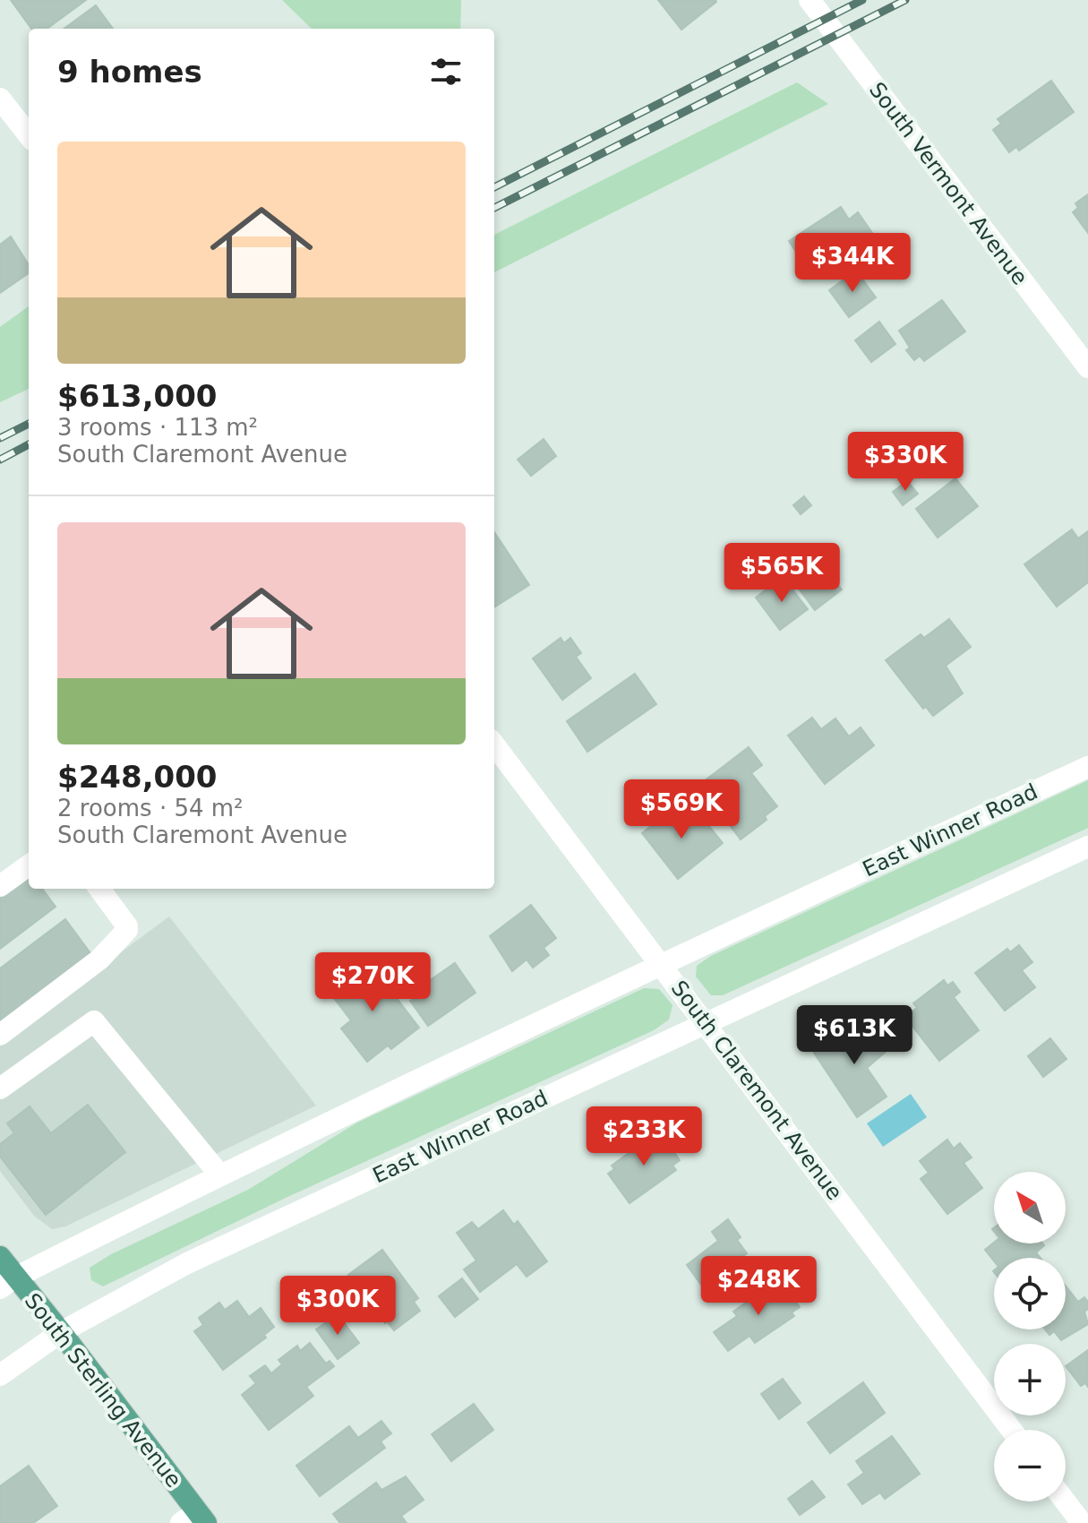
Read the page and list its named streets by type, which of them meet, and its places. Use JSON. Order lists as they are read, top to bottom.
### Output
{
  "streets": {
    "main road": ["South Sterling Avenue"],
    "street": ["South Vermont Avenue", "East Winner Road", "South Claremont Avenue"]
  },
  "crossings": [
    ["East Winner Road", "South Claremont Avenue"],
    ["East Winner Road", "South Sterling Avenue"]
  ],
  "north": "top left",
  "page": {
    "heading": "9 homes",
    "list": [
      {
        "name": "$613,000",
        "note": "3 rooms · 113 m² · South Claremont Avenue"
      },
      {
        "name": "$248,000",
        "note": "2 rooms · 54 m² · South Claremont Avenue"
      }
    ],
    "price": [
      "$344K",
      "$330K",
      "$565K",
      "$569K",
      "$270K",
      "$613K",
      "$233K",
      "$248K",
      "$300K"
    ],
    "map_buttons": ["+", "−"]
  }
}
